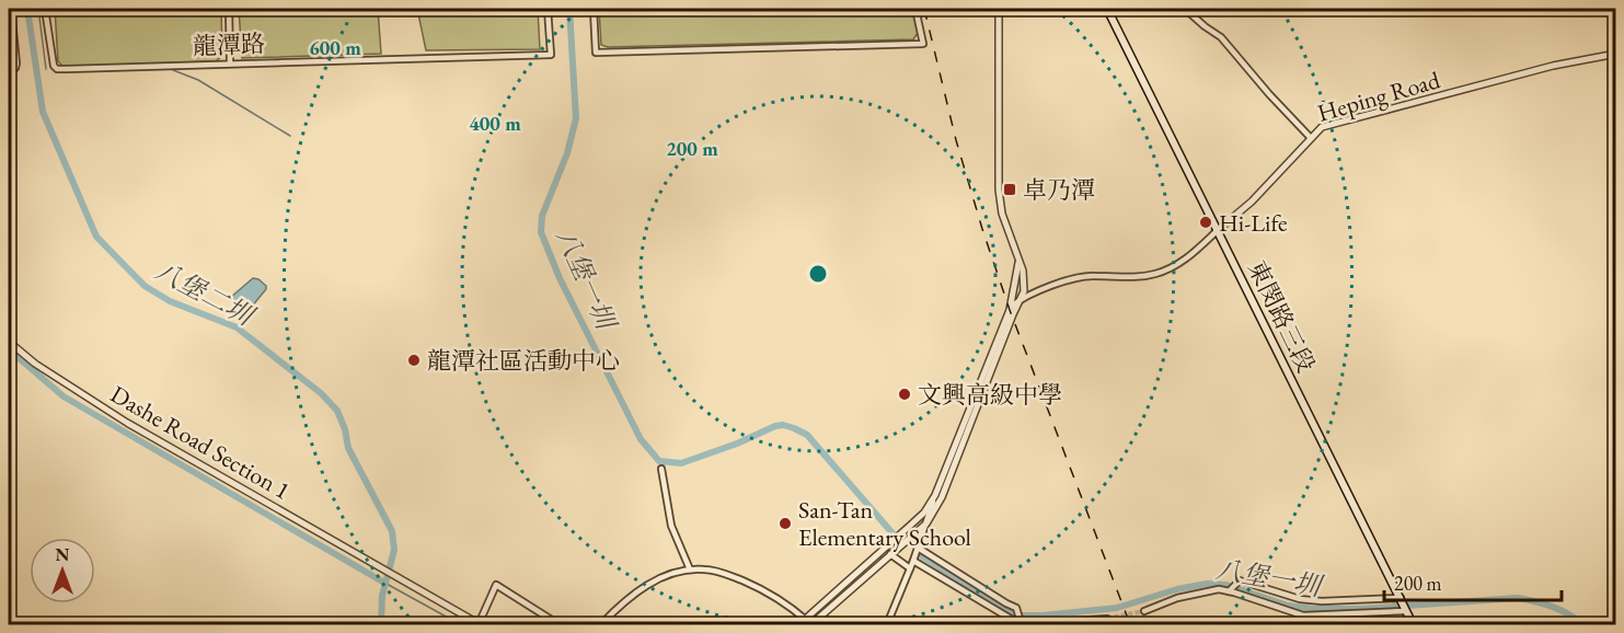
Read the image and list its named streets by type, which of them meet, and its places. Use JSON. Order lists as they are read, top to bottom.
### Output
{
  "streets": {
    "main road": ["東閔路三段"],
    "street": ["龍潭路", "Heping Road", "Dashe Road Section 1"]
  },
  "crossings": [
    ["Heping Road", "東閔路三段"]
  ],
  "water": ["八堡一圳", "八堡二圳"],
  "places": {
    "transit": ["卓乃潭"],
    "other": [
      "Hi-Life",
      "龍潭社區活動中心",
      "文興高級中學",
      "San-Tan Elementary School"
    ]
  },
  "scale_bar": "200 m",
  "north": "top",
  "rings": ["600 m", "400 m", "200 m"]
}
